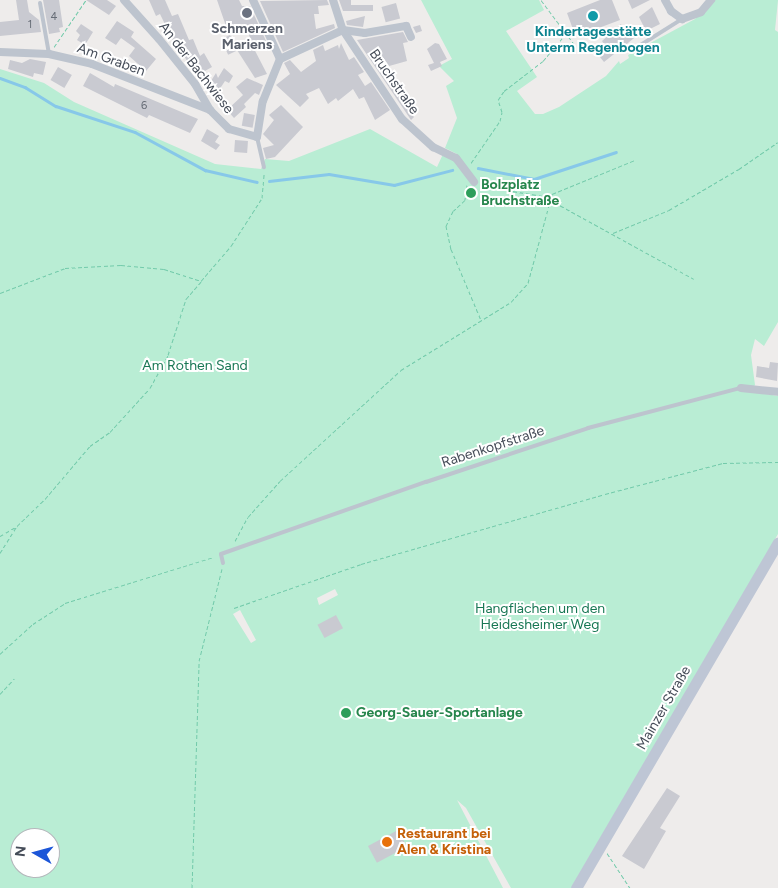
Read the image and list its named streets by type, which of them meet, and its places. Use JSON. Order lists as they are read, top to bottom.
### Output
{
  "streets": {
    "main road": ["Mainzer Straße"],
    "street": [
      "Am Graben",
      "An der Bachwiese",
      "Bruchstraße",
      "Rabenkopfstraße"
    ]
  },
  "crossings": [
    ["Am Graben", "An der Bachwiese"]
  ],
  "parks": ["Am Rothen Sand", "Hangflächen um den Heidesheimer Weg"],
  "places": [
    "Schmerzen Mariens",
    "Kindertagesstätte Unterm Regenbogen",
    "Bolzplatz Bruchstraße",
    "Georg-Sauer-Sportanlage",
    "Restaurant bei Alen & Kristina"
  ],
  "house_numbers": ["4", "1", "6"],
  "north": "left"
}
